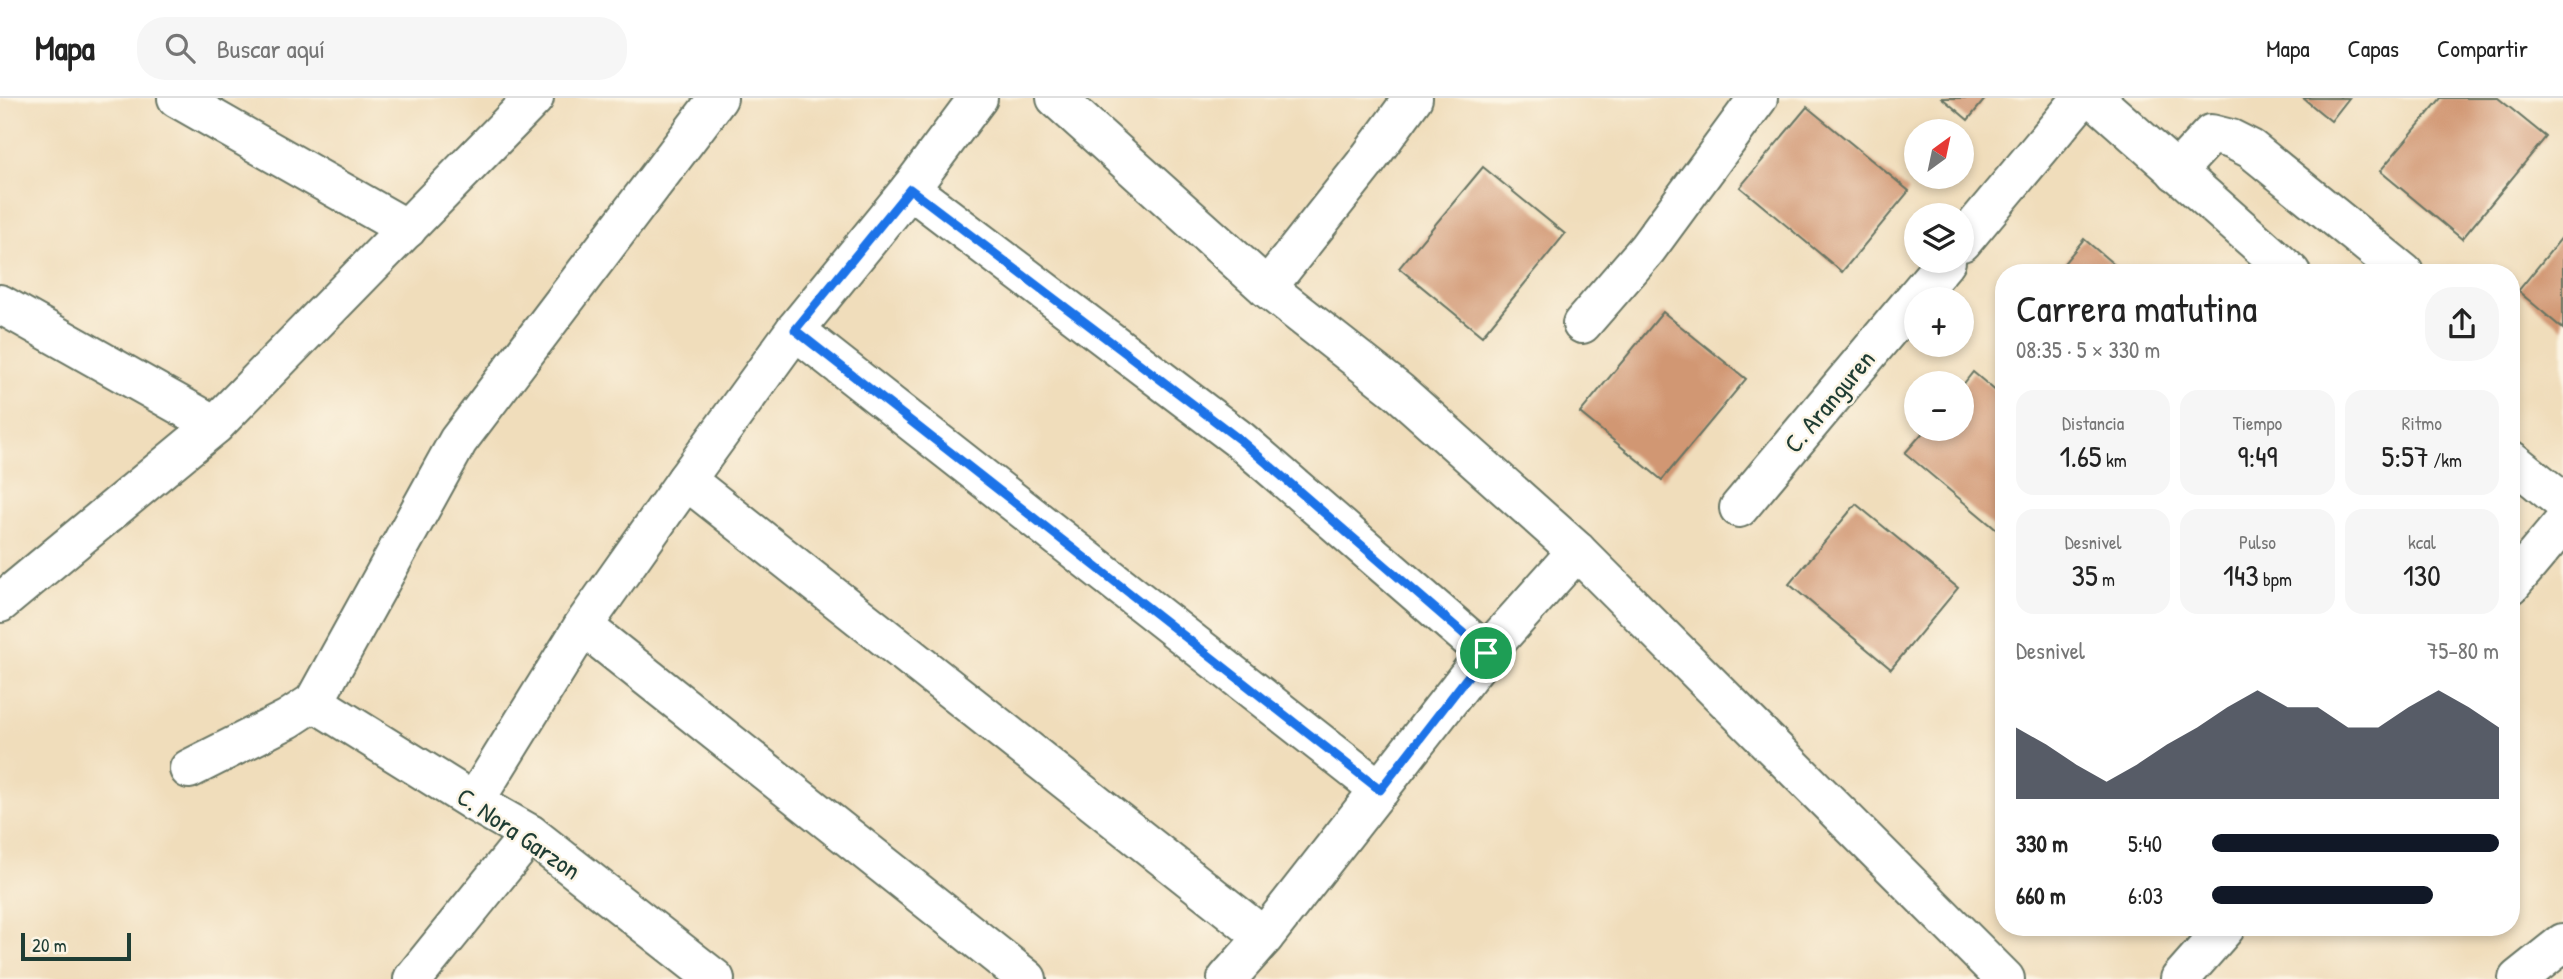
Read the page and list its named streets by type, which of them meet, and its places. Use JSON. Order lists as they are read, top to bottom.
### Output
{
  "streets": {
    "street": ["C. Aranguren", "C. Nora Garzon"]
  },
  "scale_bar": "20 m",
  "north": "top right",
  "page": {
    "header": "Mapa",
    "search": "Buscar aquí",
    "nav": ["Mapa", "Capas", "Compartir"],
    "map_buttons": ["+", "−"],
    "heading": ["Carrera matutina", "08:35 · 5 × 330 m"],
    "stats": [
      ["Distancia", "1.65 km"],
      ["Tiempo", "9:49"],
      ["Ritmo", "5:57 /km"],
      ["Desnivel", "35 m"],
      ["Pulso", "143 bpm"],
      ["kcal", "130"]
    ],
    "chart": ["Desnivel", "75–80 m"],
    "list": [
      {
        "name": "330 m",
        "note": "5:40"
      },
      {
        "name": "660 m",
        "note": "6:03"
      }
    ],
    "scale": "20 m"
  }
}
